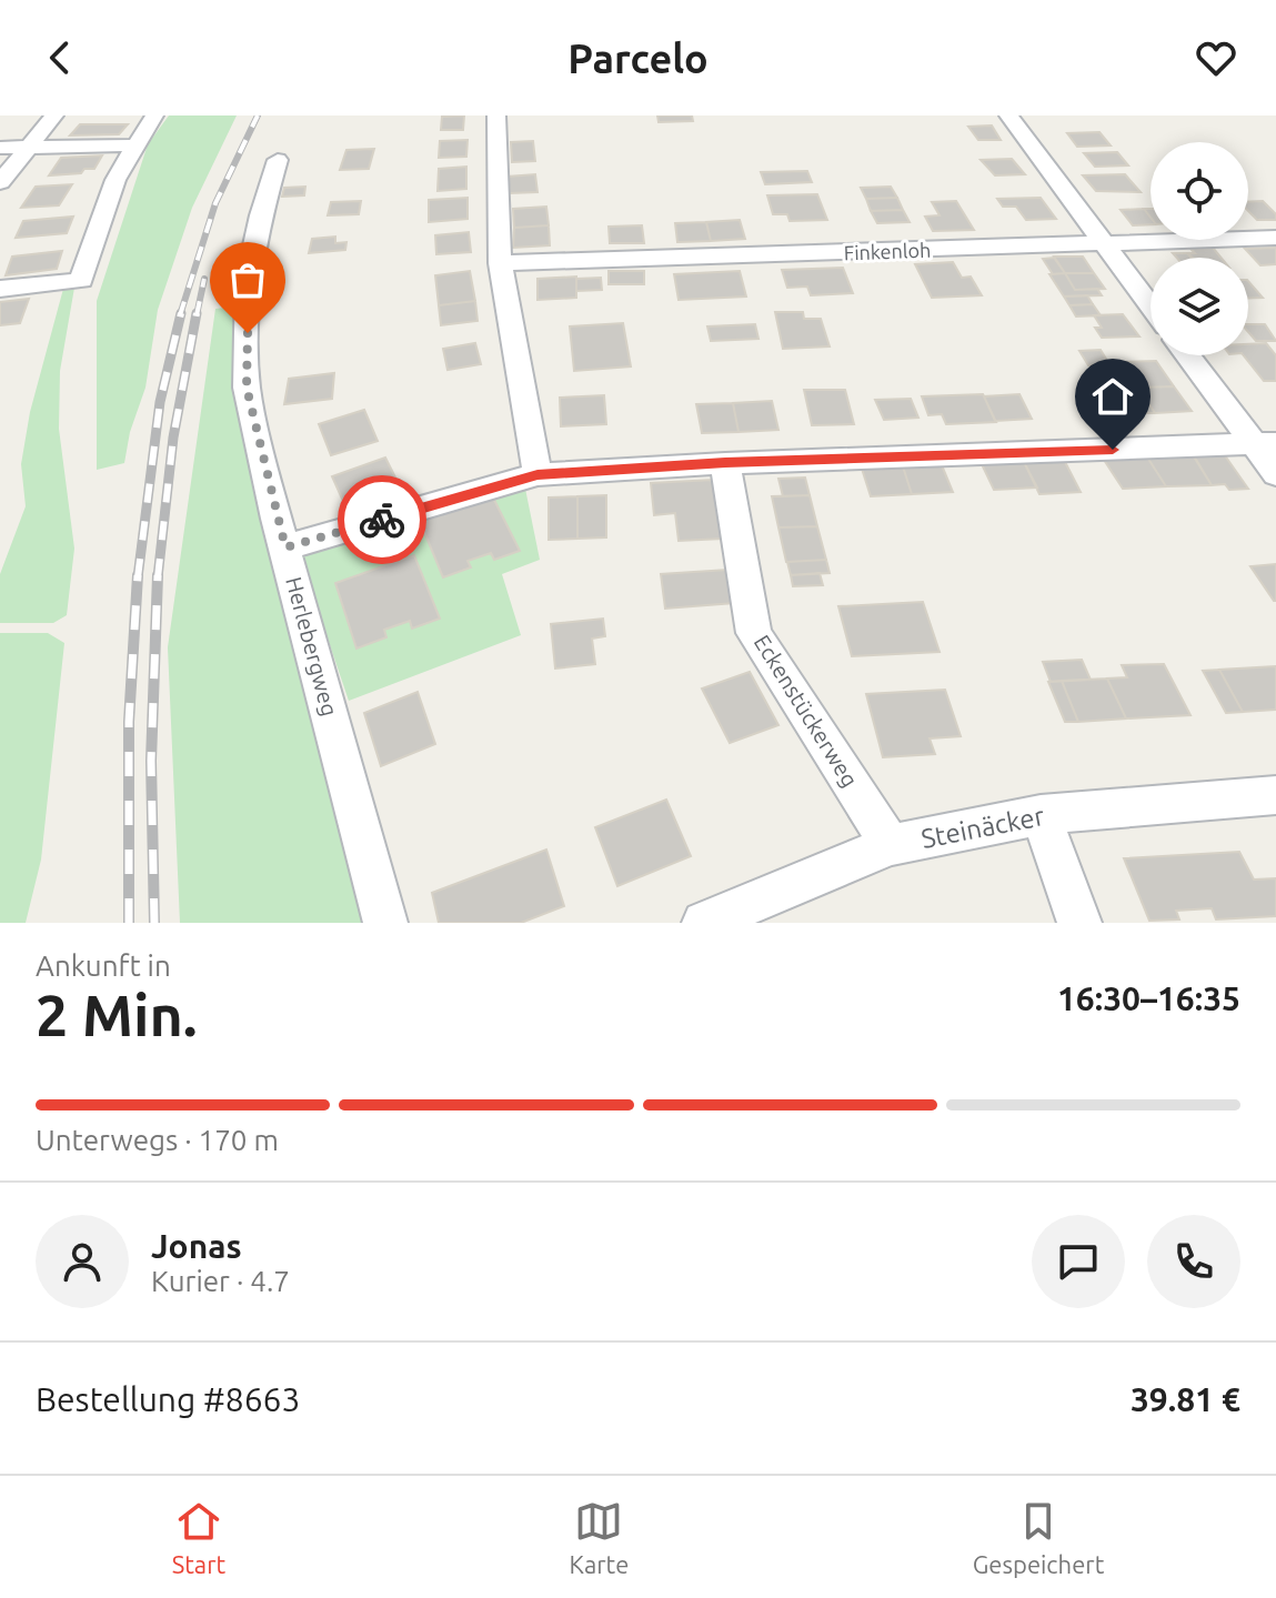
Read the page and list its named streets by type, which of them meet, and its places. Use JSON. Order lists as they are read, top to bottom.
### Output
{
  "streets": {
    "street": [
      "Finkenloh",
      "Herlebergweg",
      "Eckenstückerweg",
      "Steinäcker"
    ]
  },
  "crossings": [
    ["Eckenstückerweg", "Steinäcker"]
  ],
  "page": {
    "header": "Parcelo",
    "heading": ["2 Min.", "Ankunft in", "16:30–16:35"],
    "panel": [
      "Jonas",
      "Kurier · 4.7",
      "Bestellung #8663",
      "39.81 €"
    ],
    "bar": "Unterwegs · 170 m",
    "tabs": ["Start", "Karte", "Gespeichert"]
  }
}
